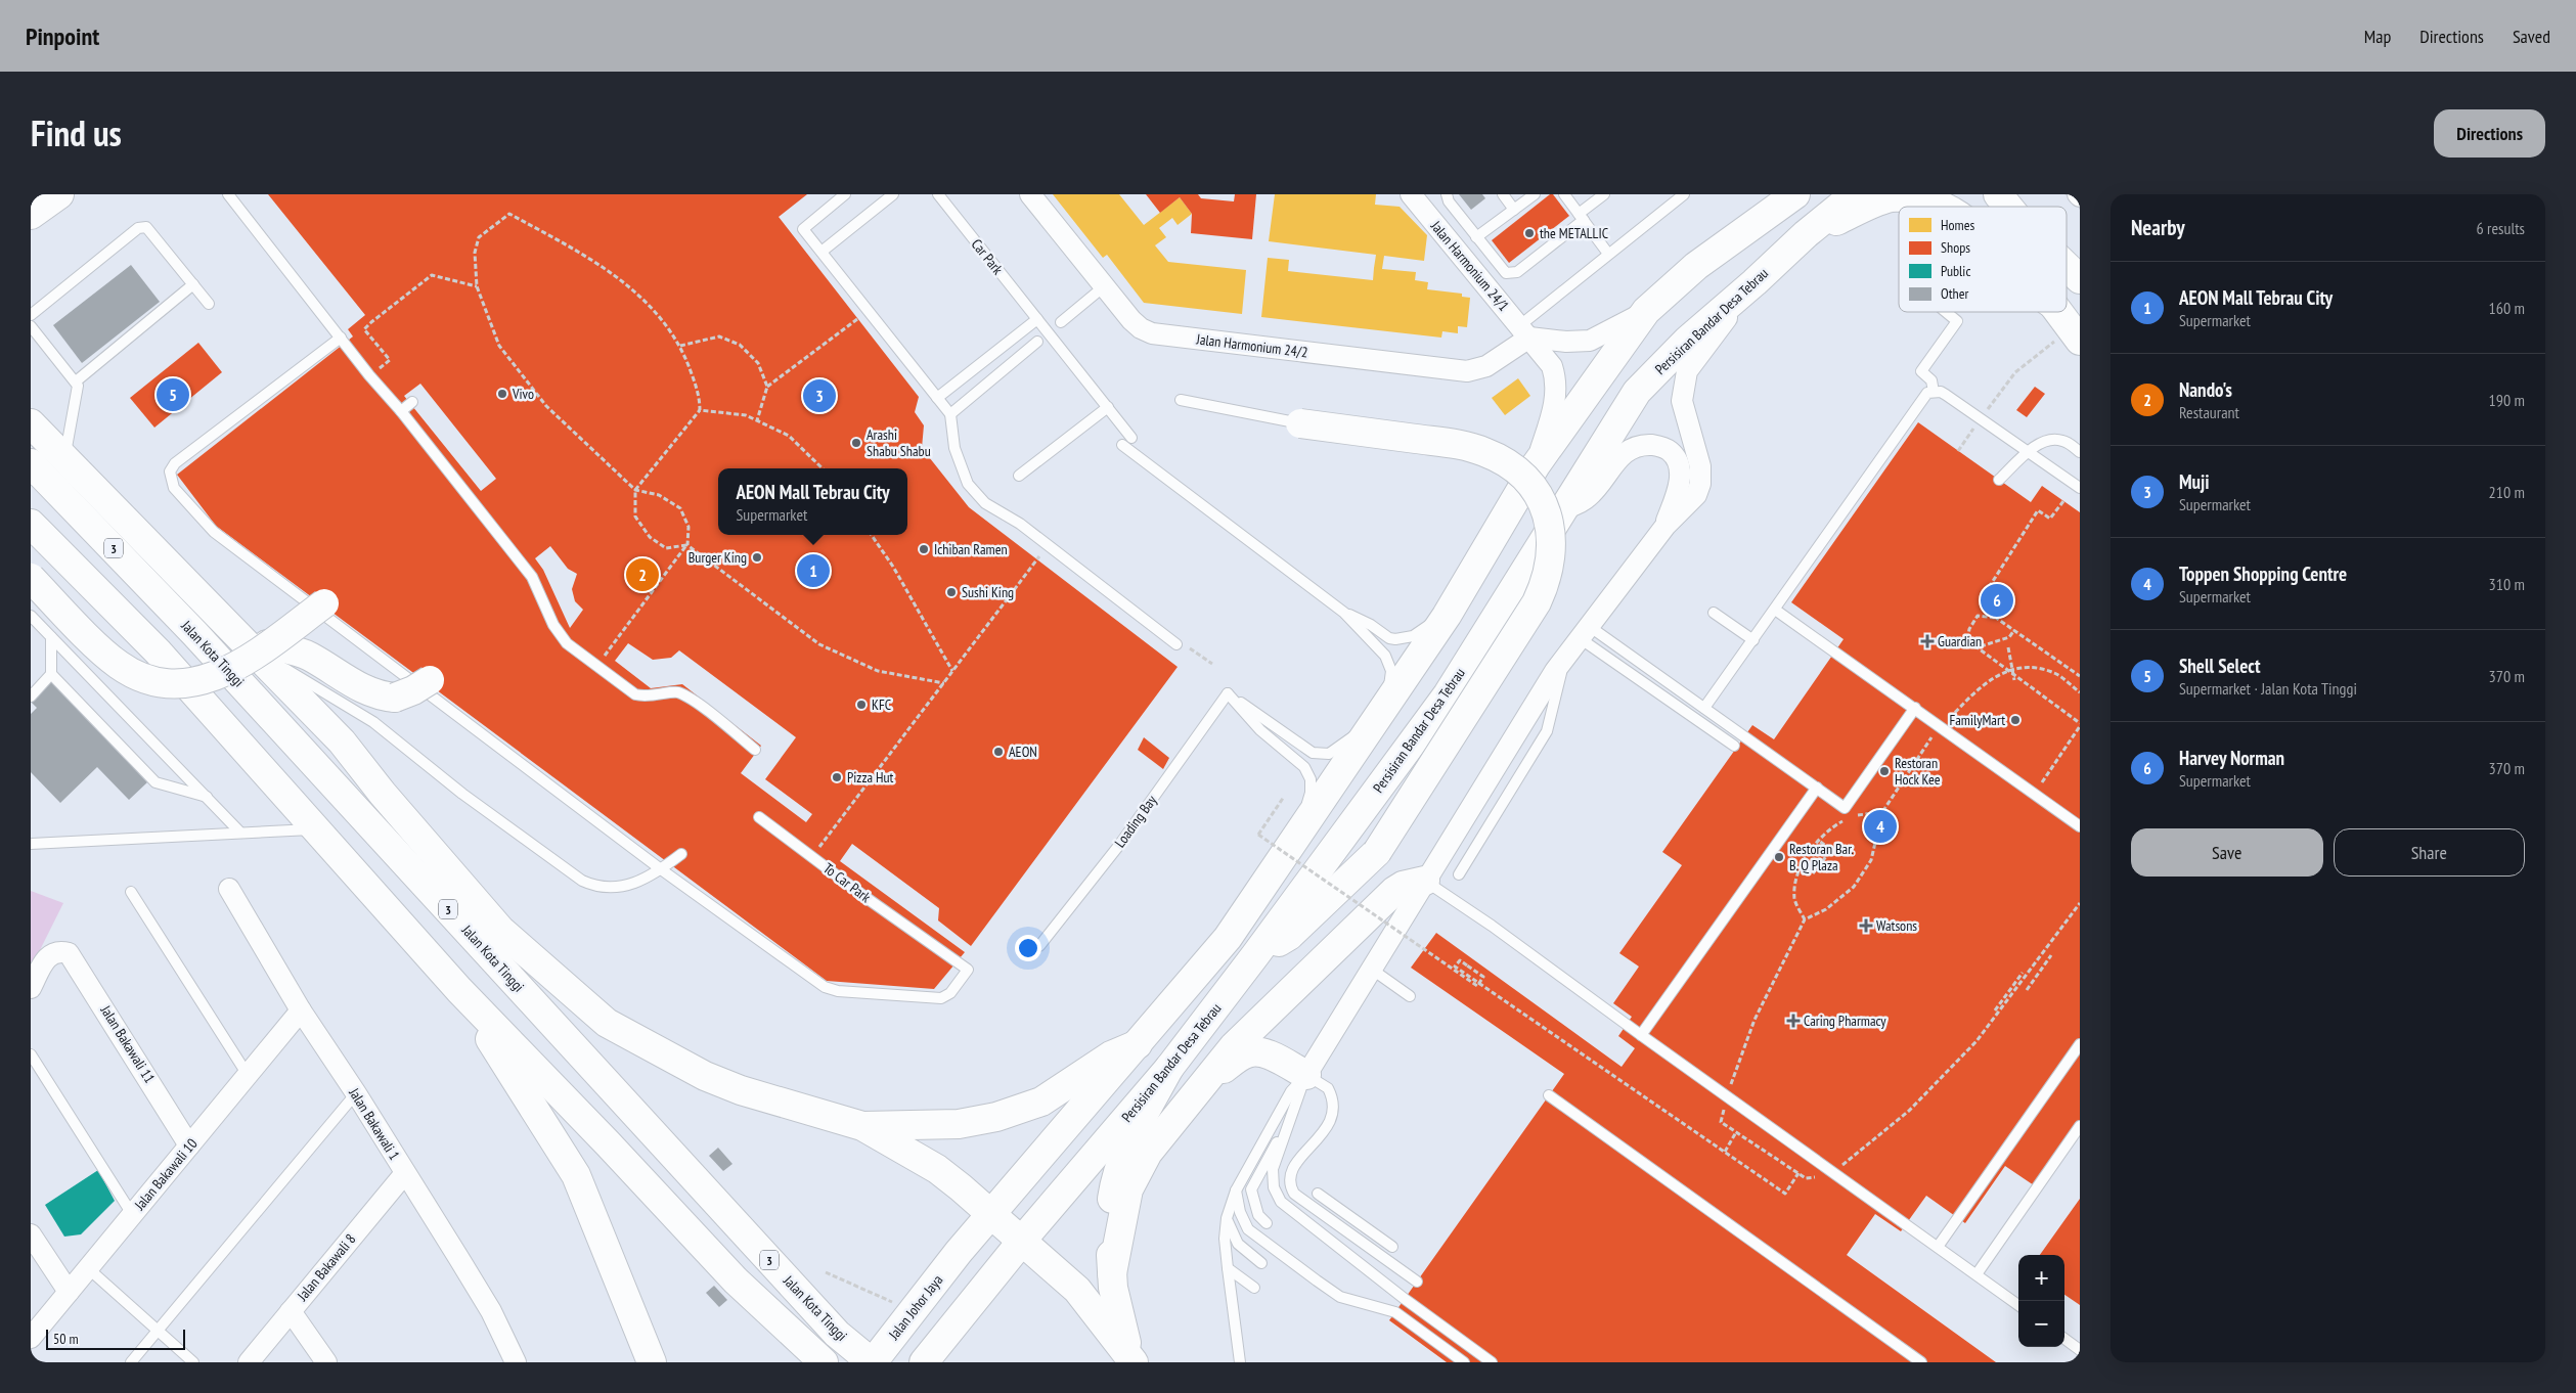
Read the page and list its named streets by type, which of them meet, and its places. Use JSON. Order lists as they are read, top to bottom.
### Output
{
  "streets": {
    "main road": [
      "Persisiran Bandar Desa Tebrau",
      "3",
      "Jalan Kota Tinggi",
      "Jalan Johor Jaya"
    ],
    "street": [
      "Jalan Harmonium 24/1",
      "Jalan Harmonium 24/2",
      "Jalan Bakawali 11",
      "Jalan Bakawali 1",
      "Jalan Bakawali 10",
      "Jalan Bakawali 8"
    ],
    "lane": ["Car Park", "Loading Bay", "To Car Park"]
  },
  "crossings": [
    ["Jalan Harmonium 24/1", "Jalan Harmonium 24/2"],
    ["Jalan Kota Tinggi", "Jalan Johor Jaya"],
    ["Jalan Bakawali 11", "Jalan Bakawali 10"],
    ["Jalan Bakawali 1", "Jalan Bakawali 10"],
    ["Jalan Bakawali 1", "Jalan Bakawali 8"]
  ],
  "places": {
    "other": [
      "the METALLIC",
      "Vivo",
      "Arashi Shabu Shabu",
      "Ichiban Ramen",
      "Burger King",
      "Sushi King",
      "KFC",
      "FamilyMart",
      "AEON",
      "Restoran Hock Kee",
      "Pizza Hut",
      "Restoran Bar. B. Q Plaza"
    ],
    "health": ["Guardian", "Watsons", "Caring Pharmacy"]
  },
  "legend": [
    "Homes",
    "Shops",
    "Public",
    "Other"
  ],
  "scale_bar": "50 m",
  "page": {
    "header": "Pinpoint",
    "nav": ["Map", "Directions", "Saved"],
    "title": "Find us",
    "buttons": [
      "Directions",
      ["Save", "Share"]
    ],
    "heading": ["Nearby", "6 results"],
    "list": [
      {
        "mark": "1",
        "name": "AEON Mall Tebrau City",
        "note": "Supermarket",
        "value": "160 m"
      },
      {
        "mark": "2",
        "name": "Nando's",
        "note": "Restaurant",
        "value": "190 m"
      },
      {
        "mark": "3",
        "name": "Muji",
        "note": "Supermarket",
        "value": "210 m"
      },
      {
        "mark": "4",
        "name": "Toppen Shopping Centre",
        "note": "Supermarket",
        "value": "310 m"
      },
      {
        "mark": "5",
        "name": "Shell Select",
        "note": "Supermarket · Jalan Kota Tinggi",
        "value": "370 m"
      },
      {
        "mark": "6",
        "name": "Harvey Norman",
        "note": "Supermarket",
        "value": "370 m"
      }
    ],
    "pins": [
      "5",
      "3",
      "1",
      "2",
      "6",
      "4"
    ],
    "popup": ["AEON Mall Tebrau City", "Supermarket"],
    "map_buttons": ["+", "−"],
    "scale": "50 m"
  }
}
